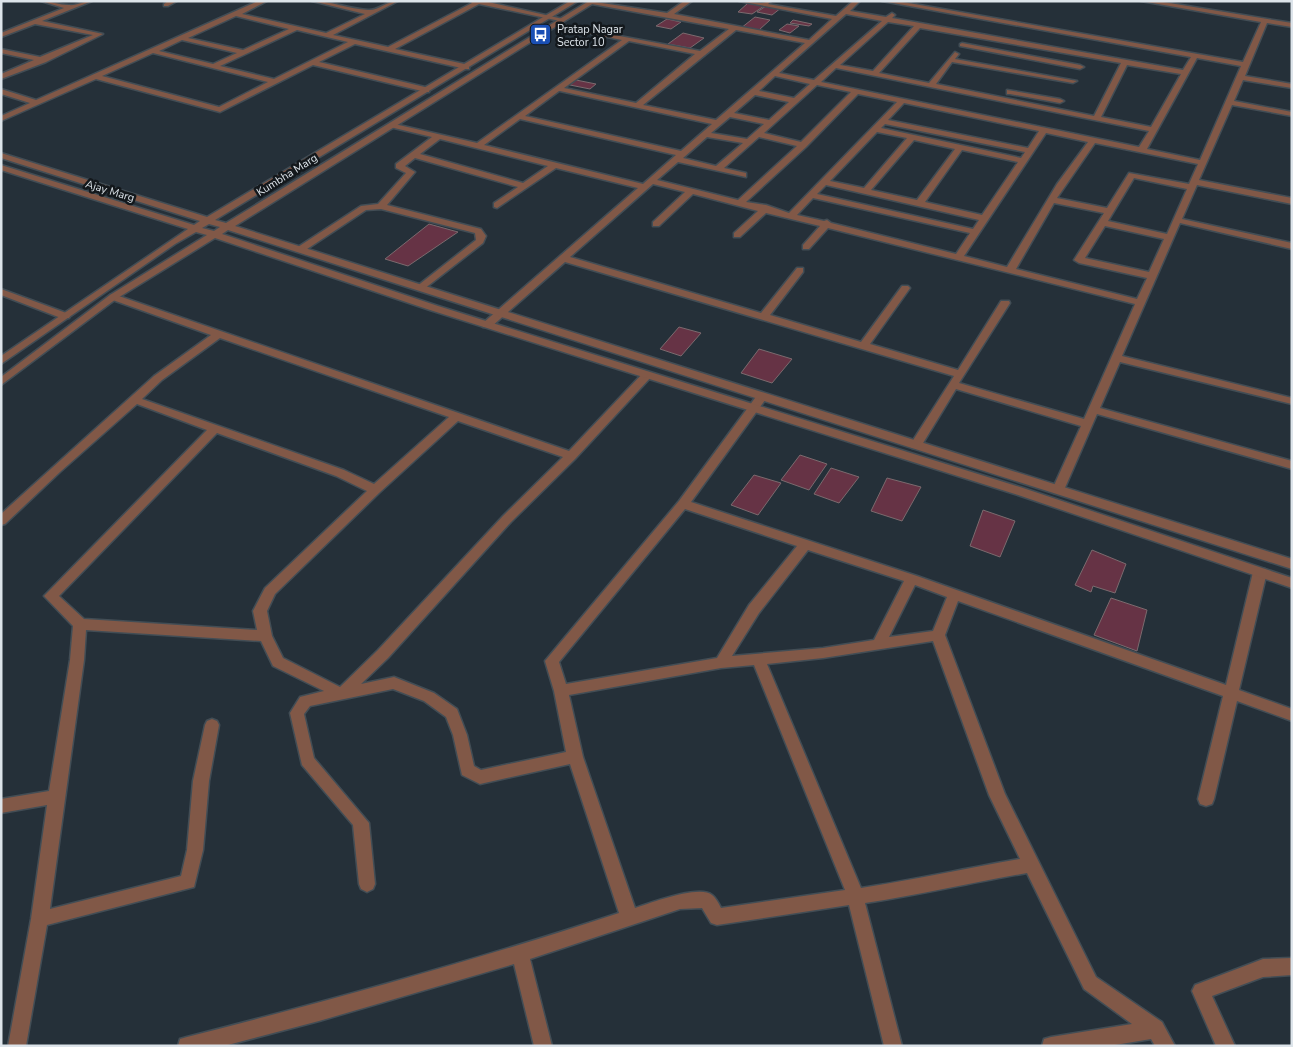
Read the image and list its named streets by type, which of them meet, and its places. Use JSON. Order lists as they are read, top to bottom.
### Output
{
  "streets": {
    "street": ["Kumbha Marg", "Ajay Marg"]
  },
  "crossings": [
    ["Kumbha Marg", "Ajay Marg"]
  ],
  "places": {
    "bus stop": ["Pratap Nagar Sector 10"]
  }
}
